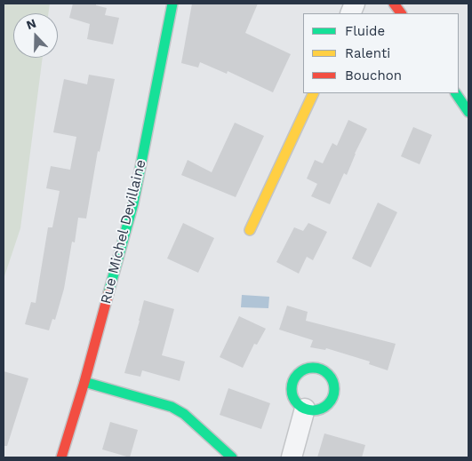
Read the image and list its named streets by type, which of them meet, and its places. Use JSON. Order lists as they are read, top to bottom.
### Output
{
  "streets": {
    "street": ["Rue Michel Devillaine"]
  },
  "legend": ["Fluide", "Ralenti", "Bouchon"],
  "north": "top"
}
